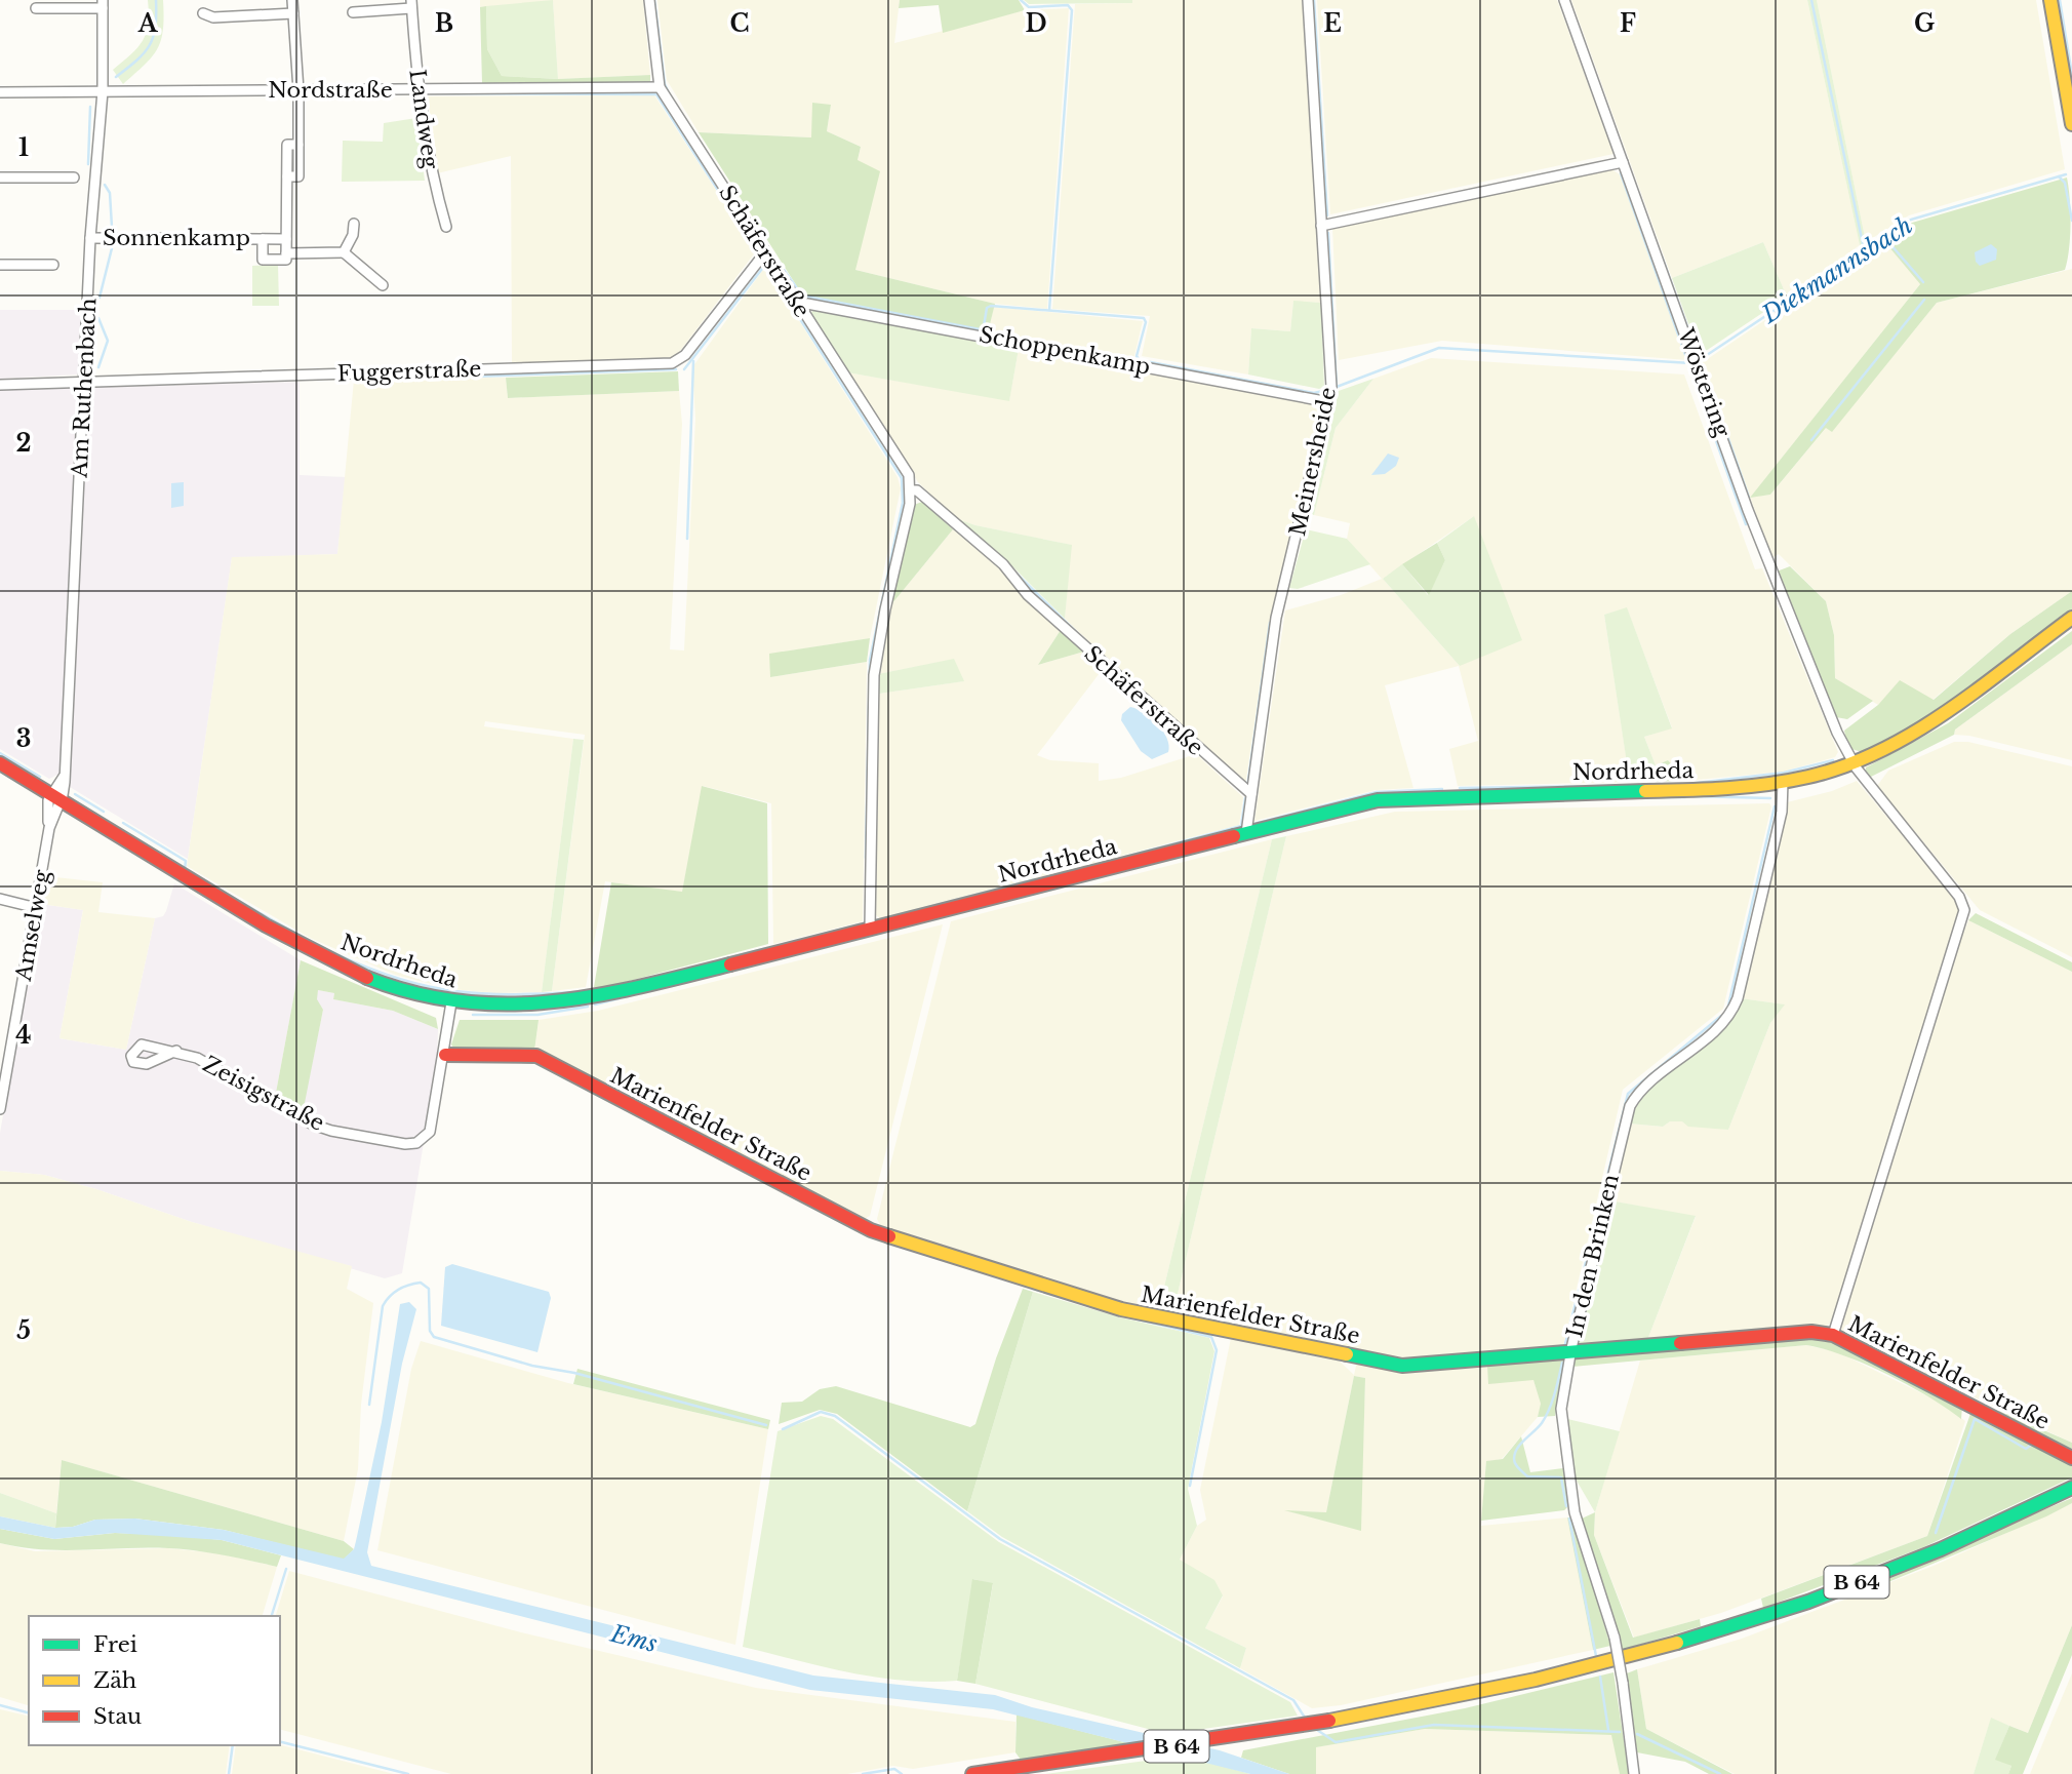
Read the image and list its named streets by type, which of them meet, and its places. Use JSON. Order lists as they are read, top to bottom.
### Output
{
  "streets": {
    "main road": ["Nordrheda", "Marienfelder Straße", "B 64"],
    "street": [
      "Nordstraße",
      "Landweg",
      "Sonnenkamp",
      "Schäferstraße",
      "Schoppenkamp",
      "Fuggerstraße",
      "Wöstering",
      "Am Ruthenbach",
      "Meinersheide",
      "Amselweg",
      "Zeisigstraße",
      "In den Brinken"
    ]
  },
  "crossings": [
    ["Nordstraße", "Landweg"],
    ["Nordstraße", "Schäferstraße"],
    ["Nordstraße", "Am Ruthenbach"],
    ["Sonnenkamp", "Am Ruthenbach"],
    ["Schäferstraße", "Schoppenkamp"],
    ["Schäferstraße", "Fuggerstraße"],
    ["Schäferstraße", "Meinersheide"],
    ["Schoppenkamp", "Meinersheide"],
    ["Fuggerstraße", "Am Ruthenbach"],
    ["Wöstering", "Nordrheda"],
    ["Wöstering", "Marienfelder Straße"],
    ["Am Ruthenbach", "Nordrheda"],
    ["Am Ruthenbach", "Amselweg"],
    ["Meinersheide", "Nordrheda"],
    ["Nordrheda", "Amselweg"],
    ["Nordrheda", "Zeisigstraße"],
    ["Nordrheda", "In den Brinken"],
    ["Zeisigstraße", "Marienfelder Straße"],
    ["Marienfelder Straße", "In den Brinken"]
  ],
  "water": ["Diekmannsbach", "Ems"],
  "legend": ["Frei", "Zäh", "Stau"],
  "grid": {
    "columns": [
      "A",
      "B",
      "C",
      "D",
      "E",
      "F",
      "G"
    ],
    "rows": [
      "1",
      "2",
      "3",
      "4",
      "5"
    ]
  }
}
